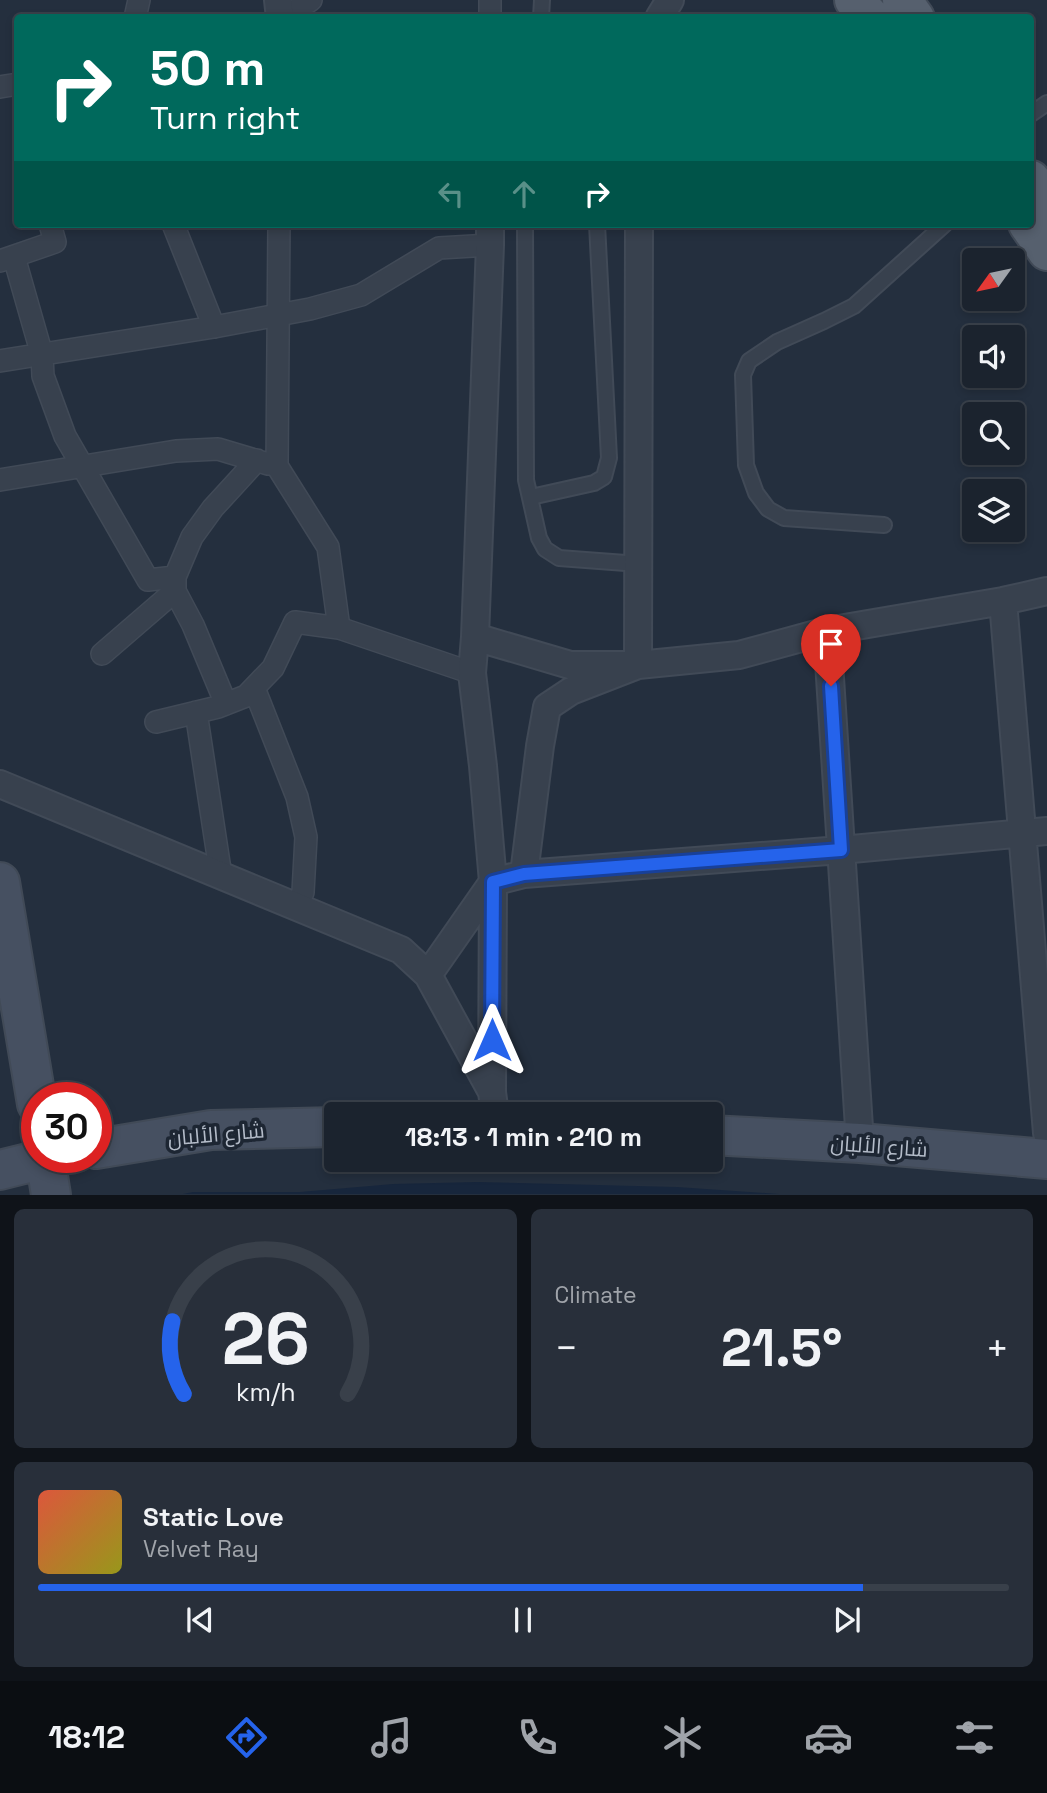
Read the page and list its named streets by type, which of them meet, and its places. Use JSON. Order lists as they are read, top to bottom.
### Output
{
  "streets": {
    "main road": ["شارع الألبان"]
  },
  "north": "bottom left",
  "page": {
    "turn": ["50 m", "Turn right"],
    "limit": "30",
    "trip": "18:13 · 1 min · 210 m",
    "tile": "Climate",
    "heat": ["−", "21.5°", "+"],
    "song": ["Static Love", "Velvet Ray"],
    "tabs": "18:12",
    "gauge": ["26", "km/h"]
  }
}
